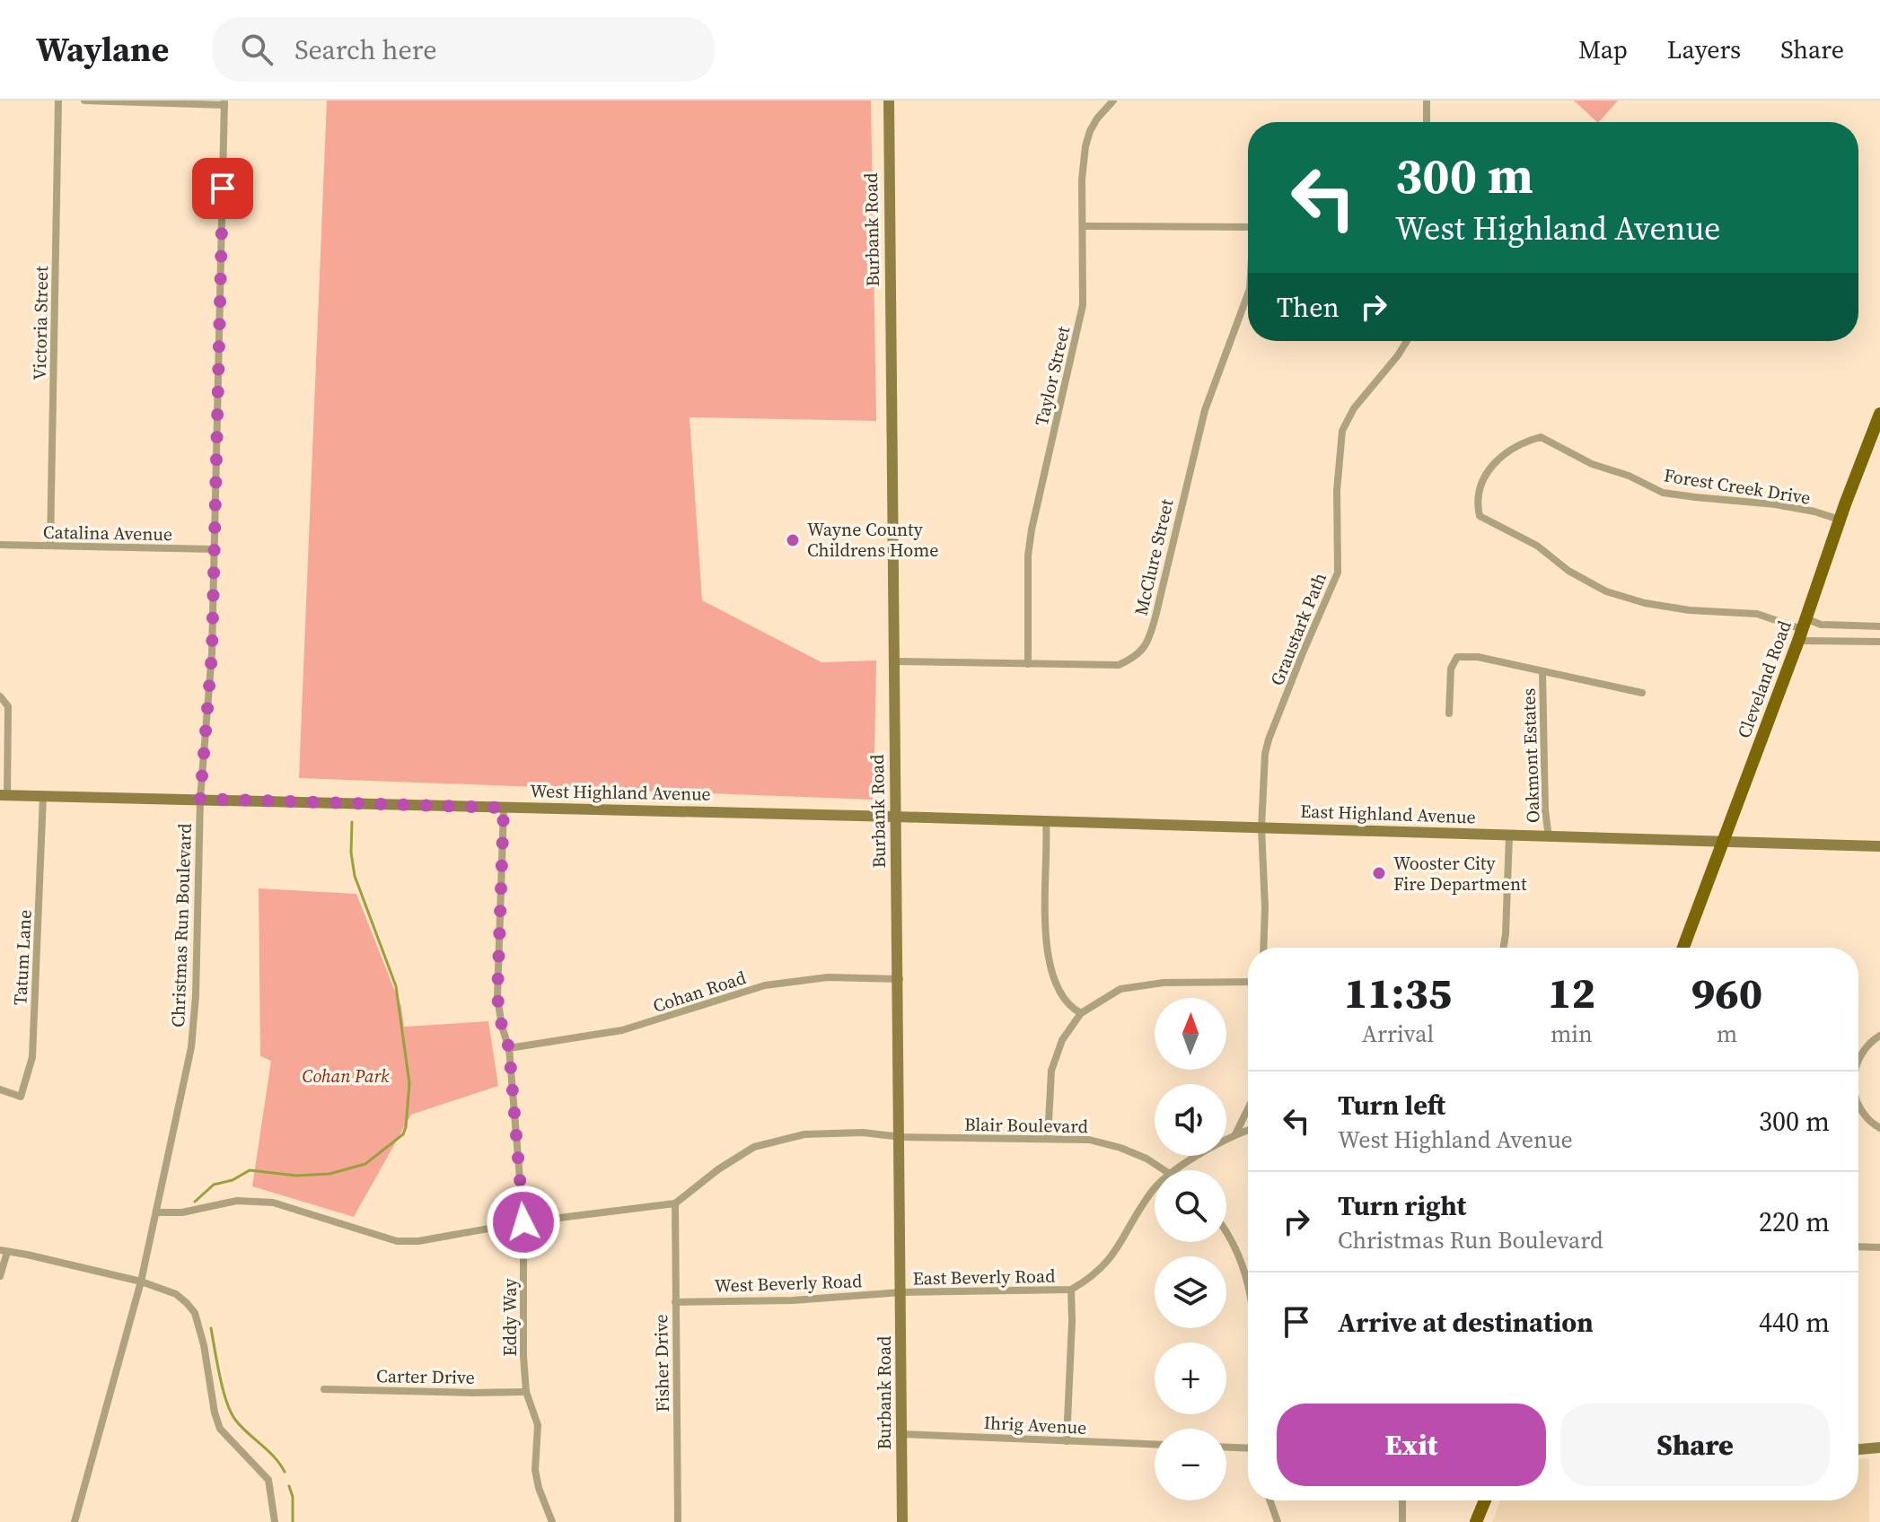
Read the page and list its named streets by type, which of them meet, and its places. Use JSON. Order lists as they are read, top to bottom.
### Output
{
  "streets": {
    "main road": ["Cleveland Road"],
    "street": [
      "Burbank Road",
      "Victoria Street",
      "Taylor Street",
      "Forest Creek Drive",
      "Catalina Avenue",
      "McClure Street",
      "Graustark Path",
      "Oakmont Estates",
      "West Highland Avenue",
      "East Highland Avenue",
      "Christmas Run Boulevard",
      "Tatum Lane",
      "Cohan Road",
      "Blair Boulevard",
      "East Beverly Road",
      "West Beverly Road",
      "Eddy Way",
      "Fisher Drive",
      "Carter Drive",
      "Ihrig Avenue"
    ]
  },
  "crossings": [
    ["Burbank Road", "McClure Street"],
    ["Burbank Road", "West Highland Avenue"],
    ["Burbank Road", "East Highland Avenue"],
    ["Burbank Road", "Cohan Road"],
    ["Burbank Road", "Blair Boulevard"],
    ["Burbank Road", "East Beverly Road"],
    ["Burbank Road", "West Beverly Road"],
    ["Burbank Road", "Ihrig Avenue"],
    ["Victoria Street", "Catalina Avenue"],
    ["Taylor Street", "McClure Street"],
    ["Forest Creek Drive", "Cleveland Road"],
    ["Catalina Avenue", "Christmas Run Boulevard"],
    ["Graustark Path", "East Highland Avenue"],
    ["Cleveland Road", "East Highland Avenue"],
    ["Oakmont Estates", "East Highland Avenue"],
    ["West Highland Avenue", "East Highland Avenue"],
    ["West Highland Avenue", "Christmas Run Boulevard"],
    ["West Highland Avenue", "Tatum Lane"],
    ["West Highland Avenue", "Eddy Way"],
    ["Cohan Road", "Eddy Way"],
    ["Blair Boulevard", "Fisher Drive"],
    ["East Beverly Road", "West Beverly Road"],
    ["West Beverly Road", "Fisher Drive"],
    ["Eddy Way", "Carter Drive"]
  ],
  "parks": ["Cohan Park"],
  "places": ["Wayne County Childrens Home", "Wooster City Fire Department"],
  "north": "top",
  "page": {
    "header": "Waylane",
    "search": "Search here",
    "nav": ["Map", "Layers", "Share"],
    "turn": ["300 m", "West Highland Avenue"],
    "then": "Then",
    "eta": [
      "11:35",
      "Arrival",
      "12",
      "min",
      "960",
      "m"
    ],
    "map_buttons": ["+", "−"],
    "list": [
      {
        "name": "Turn left",
        "note": "West Highland Avenue",
        "value": "300 m"
      },
      {
        "name": "Turn right",
        "note": "Christmas Run Boulevard",
        "value": "220 m"
      },
      {
        "name": "Arrive at destination",
        "value": "440 m"
      }
    ],
    "buttons": ["Exit", "Share"]
  }
}
